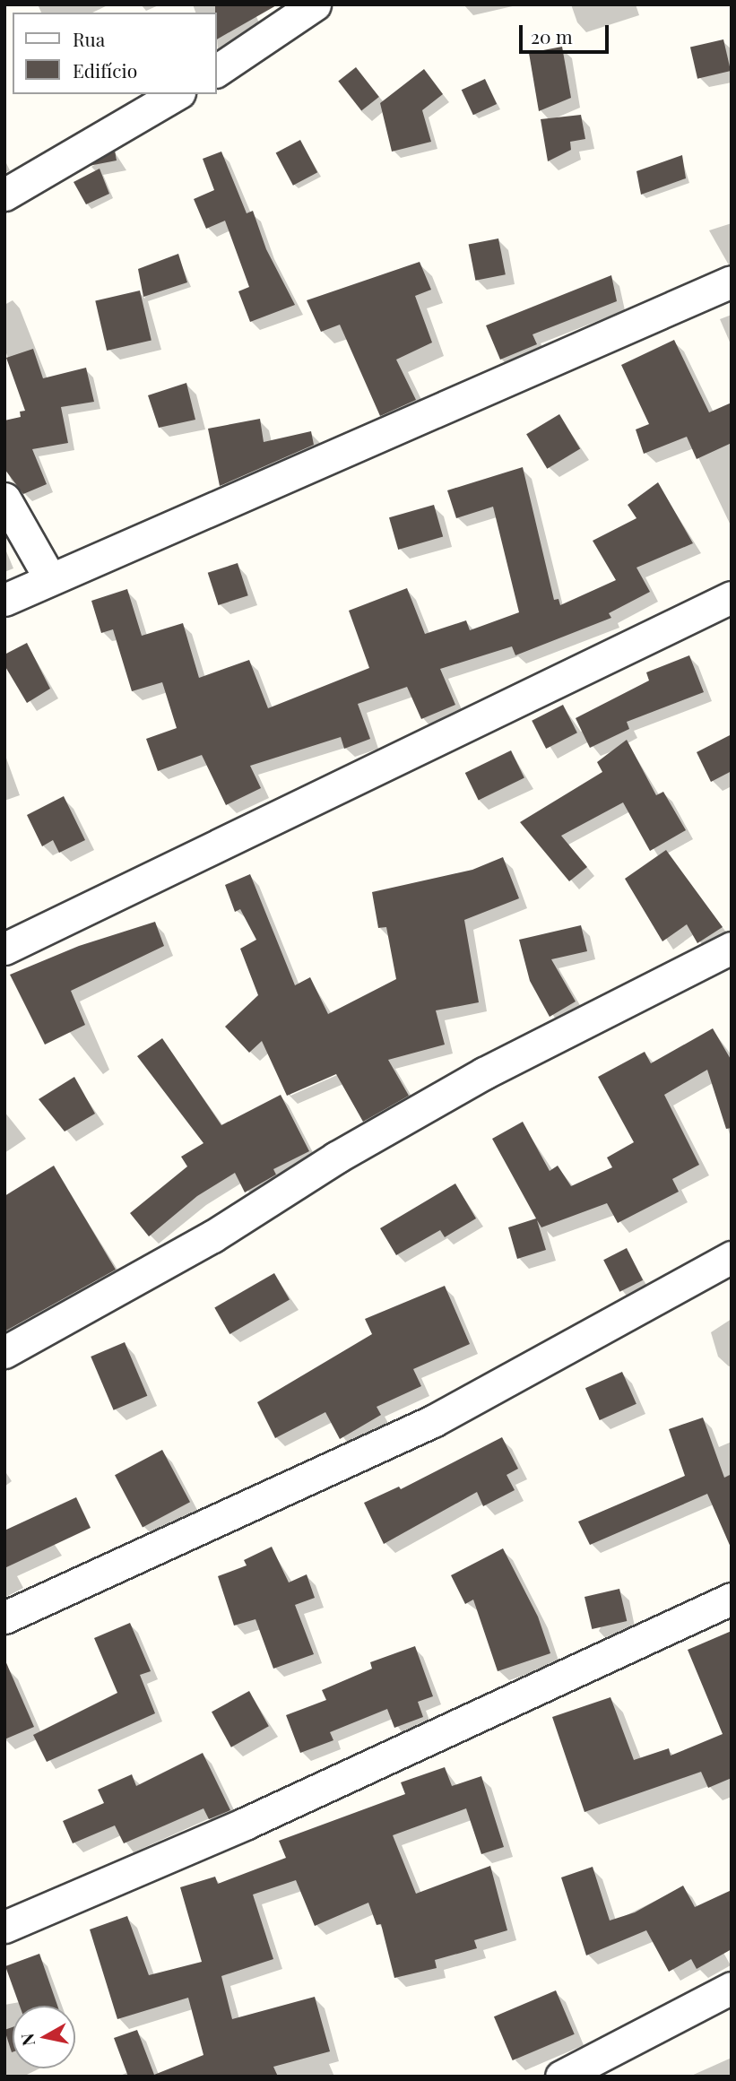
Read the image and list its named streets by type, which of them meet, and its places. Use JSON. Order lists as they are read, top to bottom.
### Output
{
  "legend": ["Rua", "Edifício"],
  "scale_bar": "20 m",
  "north": "left"
}
